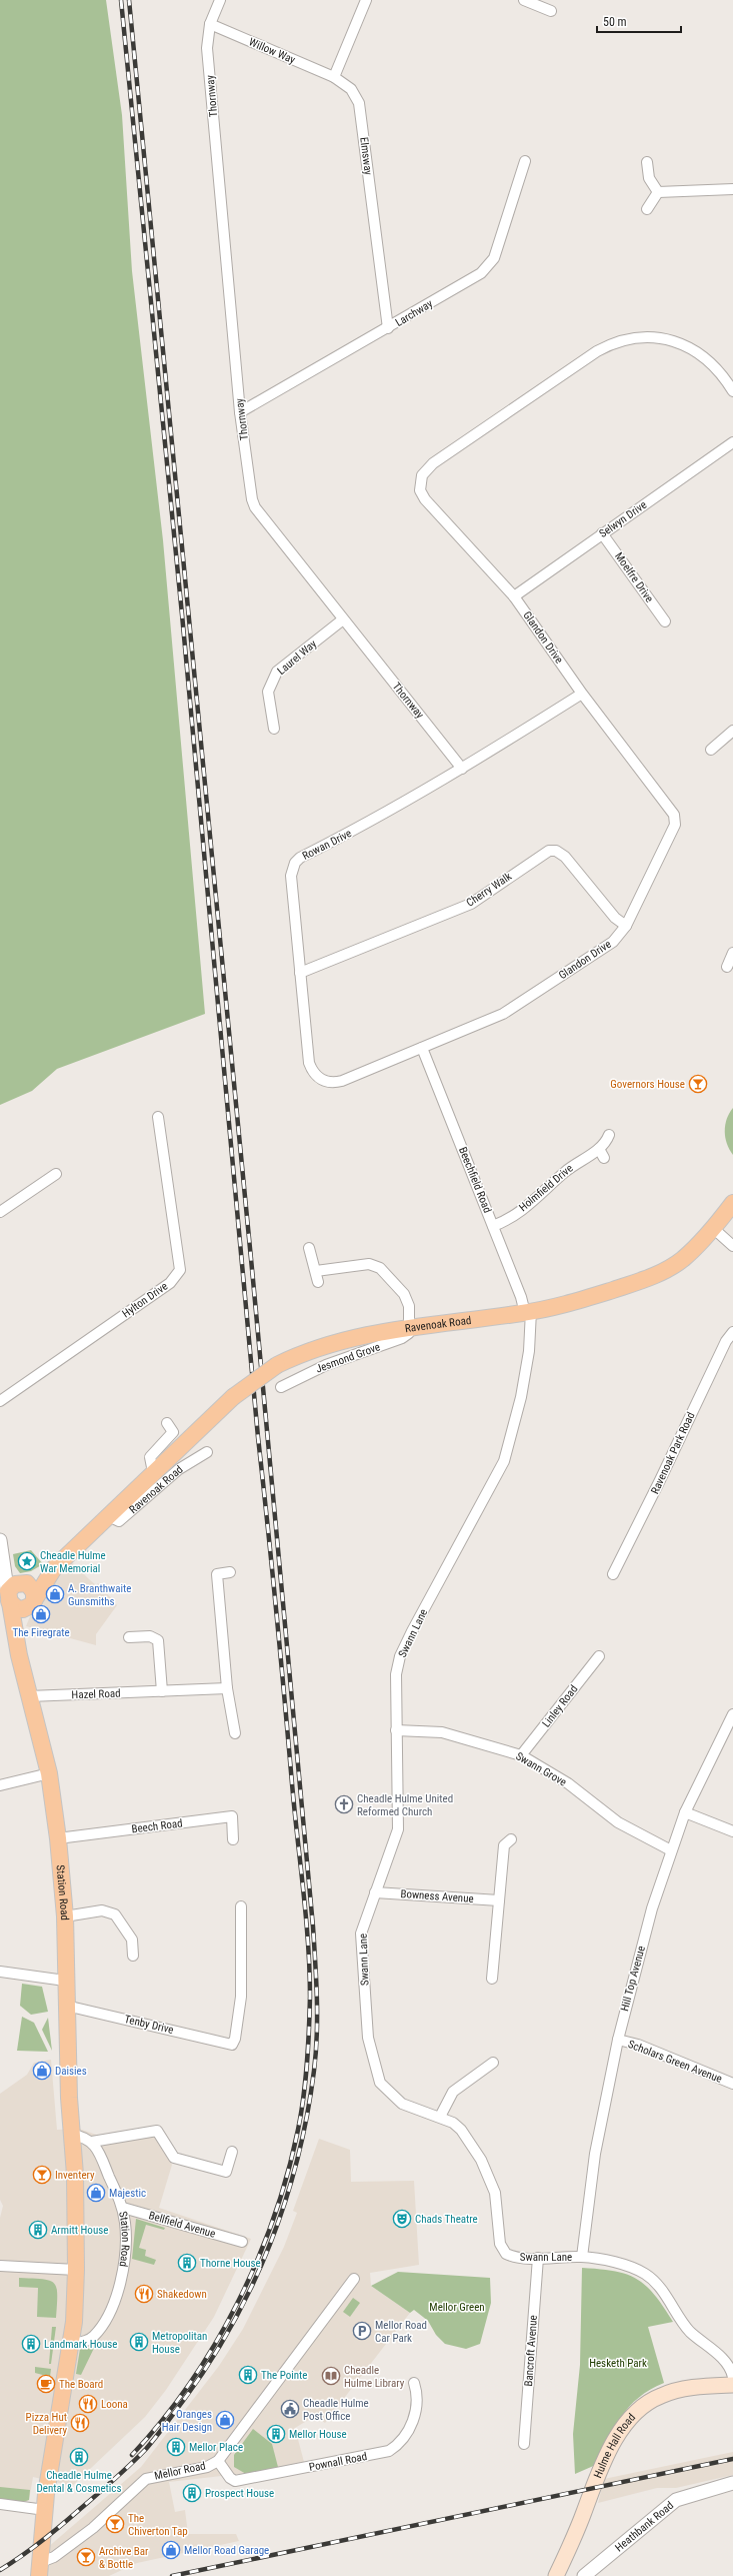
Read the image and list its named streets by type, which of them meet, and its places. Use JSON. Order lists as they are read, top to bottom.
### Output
{
  "streets": {
    "main road": ["Ravenoak Road", "Station Road", "Hulme Hall Road"],
    "street": [
      "Willow Way",
      "Thornway",
      "Elmsway",
      "Larchway",
      "Selwyn Drive",
      "Moelfre Drive",
      "Glandon Drive",
      "Laurel Way",
      "Rowan Drive",
      "Cherry Walk",
      "Beechfield Road",
      "Holmfield Drive",
      "Hylton Drive",
      "Jesmond Grove",
      "Ravenoak Park Road",
      "Swann Lane",
      "Hazel Road",
      "Linley Road",
      "Swann Grove",
      "Beech Road",
      "Bowness Avenue",
      "Hill Top Avenue",
      "Tenby Drive",
      "Scholars Green Avenue",
      "Bellfield Avenue",
      "Bancroft Avenue",
      "Pownall Road",
      "Mellor Road",
      "Heathbank Road"
    ]
  },
  "crossings": [
    ["Willow Way", "Thornway"],
    ["Willow Way", "Elmsway"],
    ["Thornway", "Larchway"],
    ["Thornway", "Laurel Way"],
    ["Thornway", "Rowan Drive"],
    ["Elmsway", "Larchway"],
    ["Selwyn Drive", "Moelfre Drive"],
    ["Selwyn Drive", "Glandon Drive"],
    ["Glandon Drive", "Rowan Drive"],
    ["Glandon Drive", "Cherry Walk"],
    ["Glandon Drive", "Beechfield Road"],
    ["Rowan Drive", "Cherry Walk"],
    ["Rowan Drive", "Beechfield Road"],
    ["Beechfield Road", "Holmfield Drive"],
    ["Beechfield Road", "Ravenoak Road"],
    ["Beechfield Road", "Swann Lane"],
    ["Ravenoak Road", "Jesmond Grove"],
    ["Ravenoak Road", "Swann Lane"],
    ["Ravenoak Road", "Station Road"],
    ["Swann Lane", "Swann Grove"],
    ["Swann Lane", "Bowness Avenue"],
    ["Swann Lane", "Hill Top Avenue"],
    ["Swann Lane", "Bancroft Avenue"],
    ["Hazel Road", "Station Road"],
    ["Linley Road", "Swann Grove"],
    ["Swann Grove", "Hill Top Avenue"],
    ["Beech Road", "Station Road"],
    ["Station Road", "Tenby Drive"],
    ["Station Road", "Bellfield Avenue"],
    ["Station Road", "Mellor Road"],
    ["Hill Top Avenue", "Scholars Green Avenue"],
    ["Pownall Road", "Mellor Road"]
  ],
  "parks": ["Mellor Green", "Hesketh Park"],
  "places": {
    "bar": [
      "Governors House",
      "Inventery",
      "The Chiverton Tap",
      "Archive Bar & Bottle"
    ],
    "place": ["Cheadle Hulme War Memorial"],
    "shop": [
      "A. Branthwaite Gunsmiths",
      "The Firegrate",
      "Daisies",
      "Majestic",
      "Oranges Hair Design",
      "Mellor Road Garage"
    ],
    "church": ["Cheadle Hulme United Reformed Church"],
    "theatre": ["Chads Theatre"],
    "building": [
      "Armitt House",
      "Thorne House",
      "Metropolitan House",
      "Landmark House",
      "The Pointe",
      "Mellor House",
      "Mellor Place",
      "Cheadle Hulme Dental & Cosmetics",
      "Prospect House"
    ],
    "restaurant": ["Shakedown", "Loona", "Pizza Hut Delivery"],
    "parking": ["Mellor Road Car Park"],
    "library": ["Cheadle Hulme Library"],
    "cafe": ["The Board"],
    "public building": ["Cheadle Hulme Post Office"]
  },
  "scale_bar": "50 m"
}
